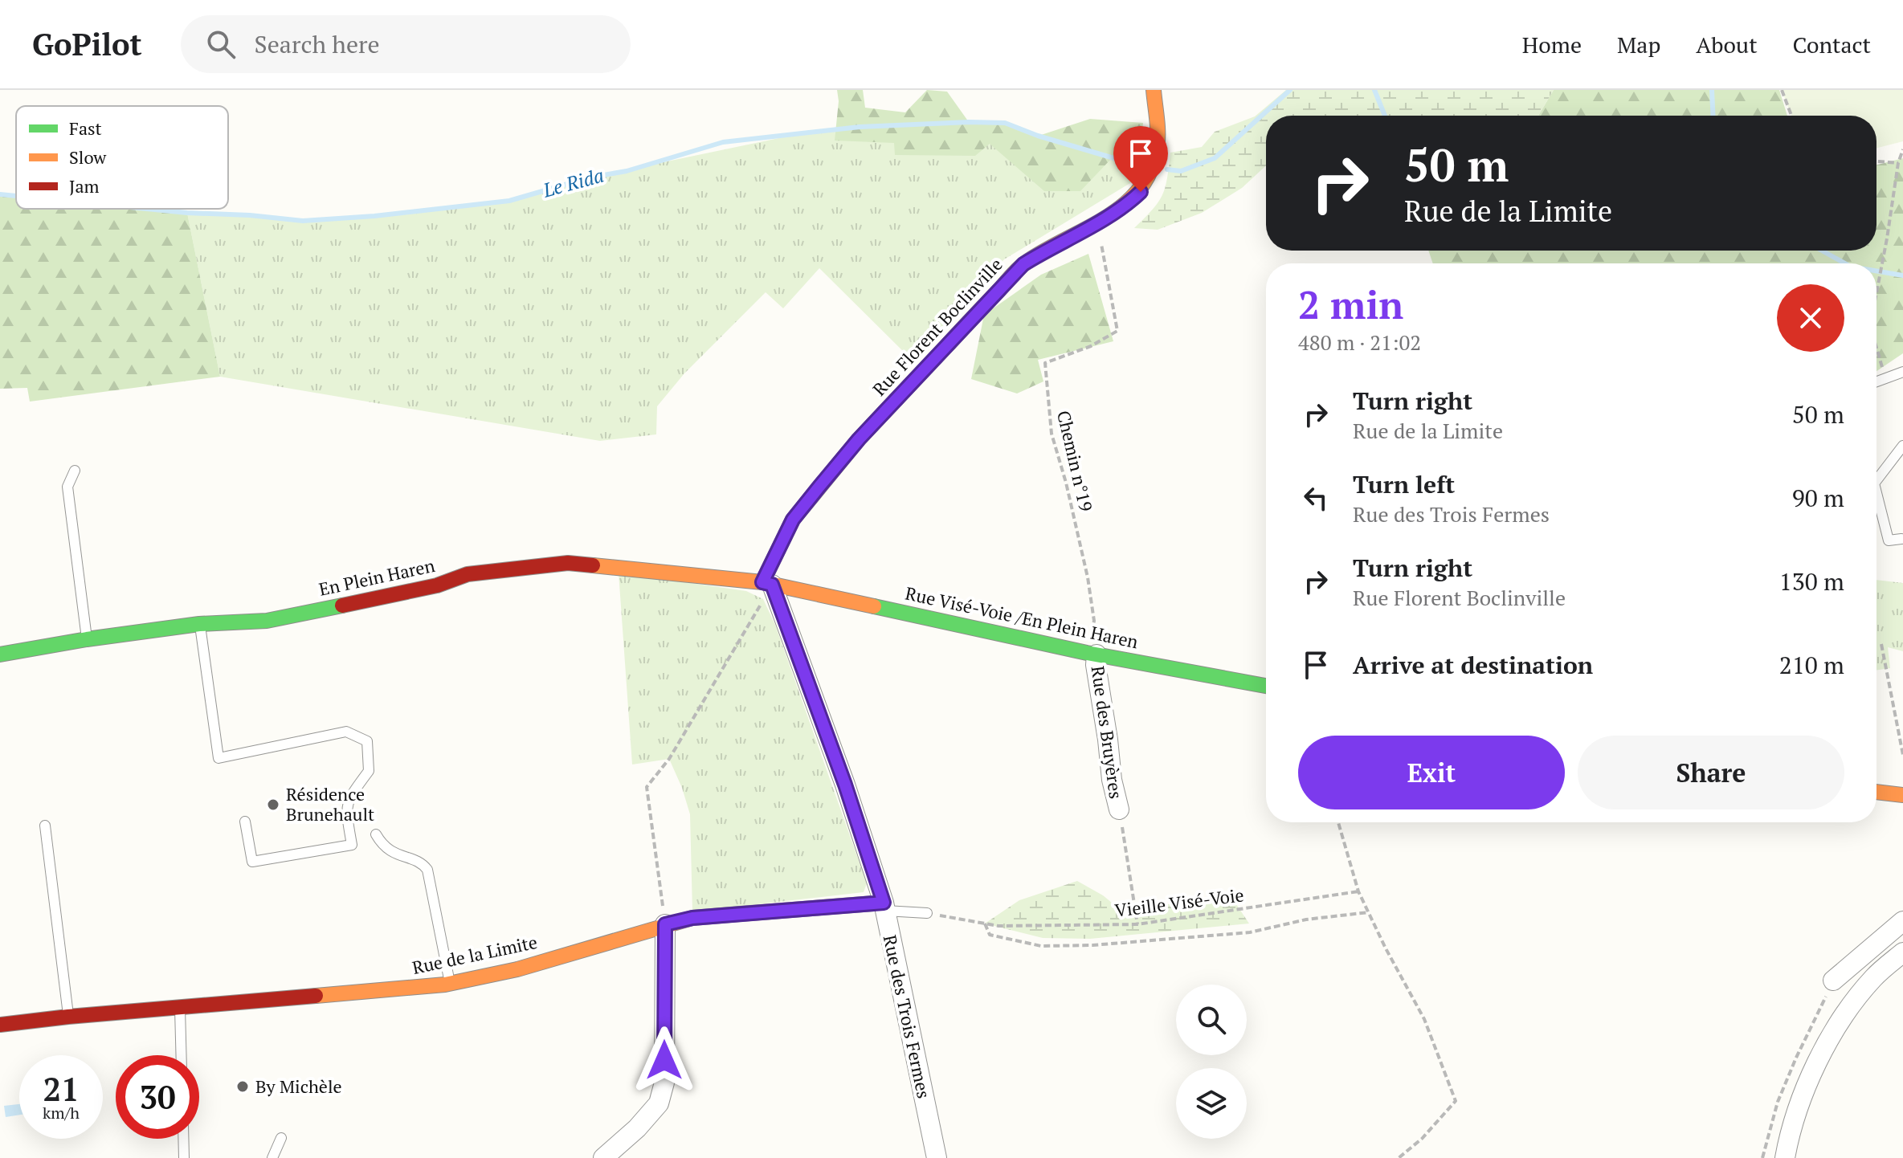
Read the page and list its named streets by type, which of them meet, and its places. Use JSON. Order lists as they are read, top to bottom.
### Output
{
  "streets": {
    "street": [
      "Rue Florent Boclinville",
      "En Plein Haren",
      "Rue Visé-Voie /En Plein Haren",
      "Rue des Bruyères",
      "Rue de la Limite",
      "Rue des Trois Fermes"
    ],
    "path": ["Chemin n°19", "Vieille Visé-Voie"]
  },
  "crossings": [
    ["Rue Florent Boclinville", "Chemin n°19"],
    ["Rue Florent Boclinville", "En Plein Haren"],
    ["Rue Florent Boclinville", "Rue Visé-Voie /En Plein Haren"],
    ["Rue Florent Boclinville", "Rue des Trois Fermes"],
    ["Chemin n°19", "Rue Visé-Voie /En Plein Haren"],
    ["Chemin n°19", "Rue des Bruyères"],
    ["En Plein Haren", "Rue Visé-Voie /En Plein Haren"],
    ["En Plein Haren", "Rue des Trois Fermes"],
    ["Rue Visé-Voie /En Plein Haren", "Rue des Bruyères"],
    ["Rue Visé-Voie /En Plein Haren", "Rue des Trois Fermes"],
    ["Rue de la Limite", "Rue des Trois Fermes"]
  ],
  "water": ["Le Rida"],
  "places": ["Résidence Brunehault", "By Michèle"],
  "legend": ["Fast", "Slow", "Jam"],
  "page": {
    "header": "GoPilot",
    "search": "Search here",
    "nav": [
      "Home",
      "Map",
      "About",
      "Contact"
    ],
    "turn": ["50 m", "Rue de la Limite"],
    "heading": ["2 min", "480 m · 21:02"],
    "list": [
      {
        "name": "Turn right",
        "note": "Rue de la Limite",
        "value": "50 m"
      },
      {
        "name": "Turn left",
        "note": "Rue des Trois Fermes",
        "value": "90 m"
      },
      {
        "name": "Turn right",
        "note": "Rue Florent Boclinville",
        "value": "130 m"
      },
      {
        "name": "Arrive at destination",
        "value": "210 m"
      }
    ],
    "buttons": ["Exit", "Share"],
    "speed": "21 km/h",
    "limit": "30"
  }
}
